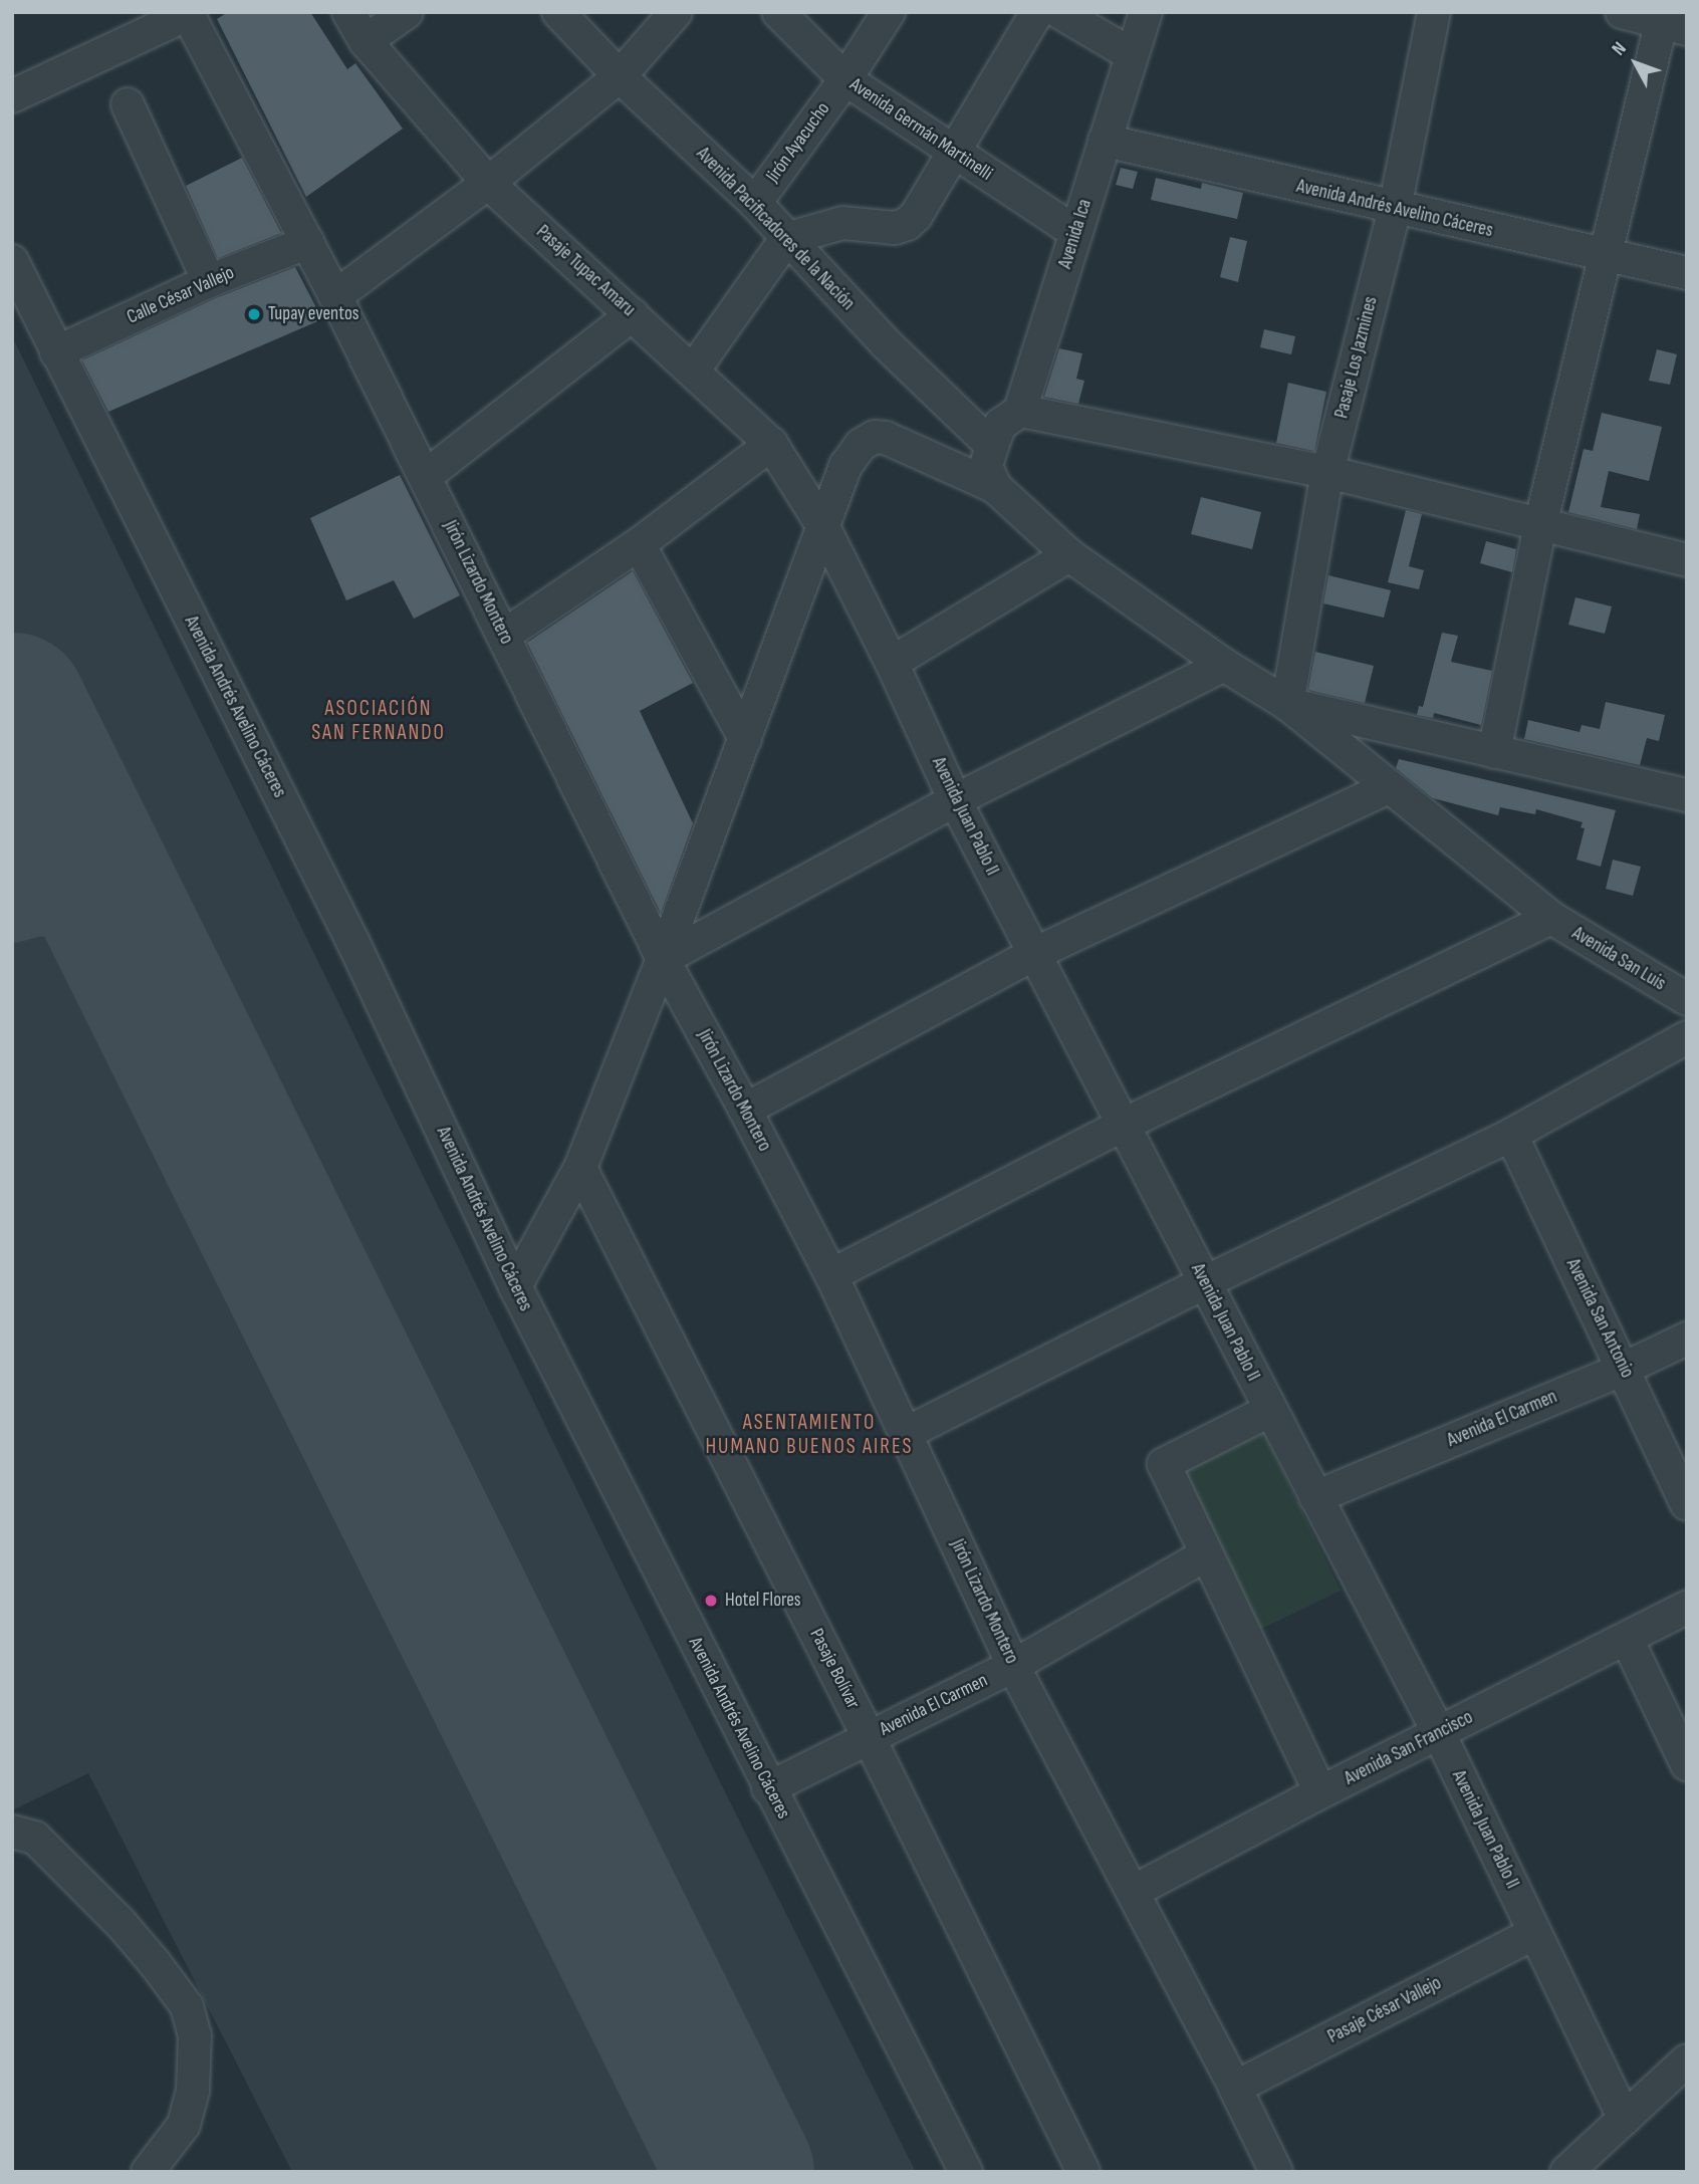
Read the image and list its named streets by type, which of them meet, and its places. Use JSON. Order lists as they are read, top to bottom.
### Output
{
  "streets": {
    "street": [
      "Avenida Germán Martinelli",
      "Jirón Ayacucho",
      "Avenida Andrés Avelino Cáceres",
      "Avenida Pacificadores de la Nación",
      "Avenida Ica",
      "Pasaje Tupac Amaru",
      "Calle César Vallejo",
      "Pasaje Los Jazmines",
      "Jirón Lizardo Montero",
      "Avenida Juan Pablo II",
      "Avenida San Luis",
      "Avenida San Antonio",
      "Avenida El Carmen",
      "Pasaje Bolívar",
      "Avenida San Francisco",
      "Pasaje César Vallejo"
    ]
  },
  "crossings": [
    ["Avenida Germán Martinelli", "Jirón Ayacucho"],
    ["Avenida Germán Martinelli", "Avenida Ica"],
    ["Jirón Ayacucho", "Avenida Pacificadores de la Nación"],
    ["Avenida Andrés Avelino Cáceres", "Avenida Ica"],
    ["Avenida Andrés Avelino Cáceres", "Calle César Vallejo"],
    ["Avenida Andrés Avelino Cáceres", "Pasaje Los Jazmines"],
    ["Avenida Andrés Avelino Cáceres", "Avenida El Carmen"],
    ["Avenida Pacificadores de la Nación", "Avenida Ica"],
    ["Pasaje Tupac Amaru", "Avenida Juan Pablo II"],
    ["Calle César Vallejo", "Jirón Lizardo Montero"],
    ["Pasaje Los Jazmines", "Avenida San Luis"],
    ["Jirón Lizardo Montero", "Avenida El Carmen"],
    ["Jirón Lizardo Montero", "Avenida San Francisco"],
    ["Jirón Lizardo Montero", "Pasaje César Vallejo"],
    ["Avenida Juan Pablo II", "Avenida El Carmen"],
    ["Avenida Juan Pablo II", "Avenida San Francisco"],
    ["Avenida Juan Pablo II", "Pasaje César Vallejo"],
    ["Avenida San Antonio", "Avenida El Carmen"],
    ["Avenida El Carmen", "Pasaje Bolívar"]
  ],
  "districts": ["ASOCIACIÓN SAN FERNANDO", "ASENTAMIENTO HUMANO BUENOS AIRES"],
  "places": ["Tupay eventos", "Hotel Flores"],
  "north": "top left"
}
